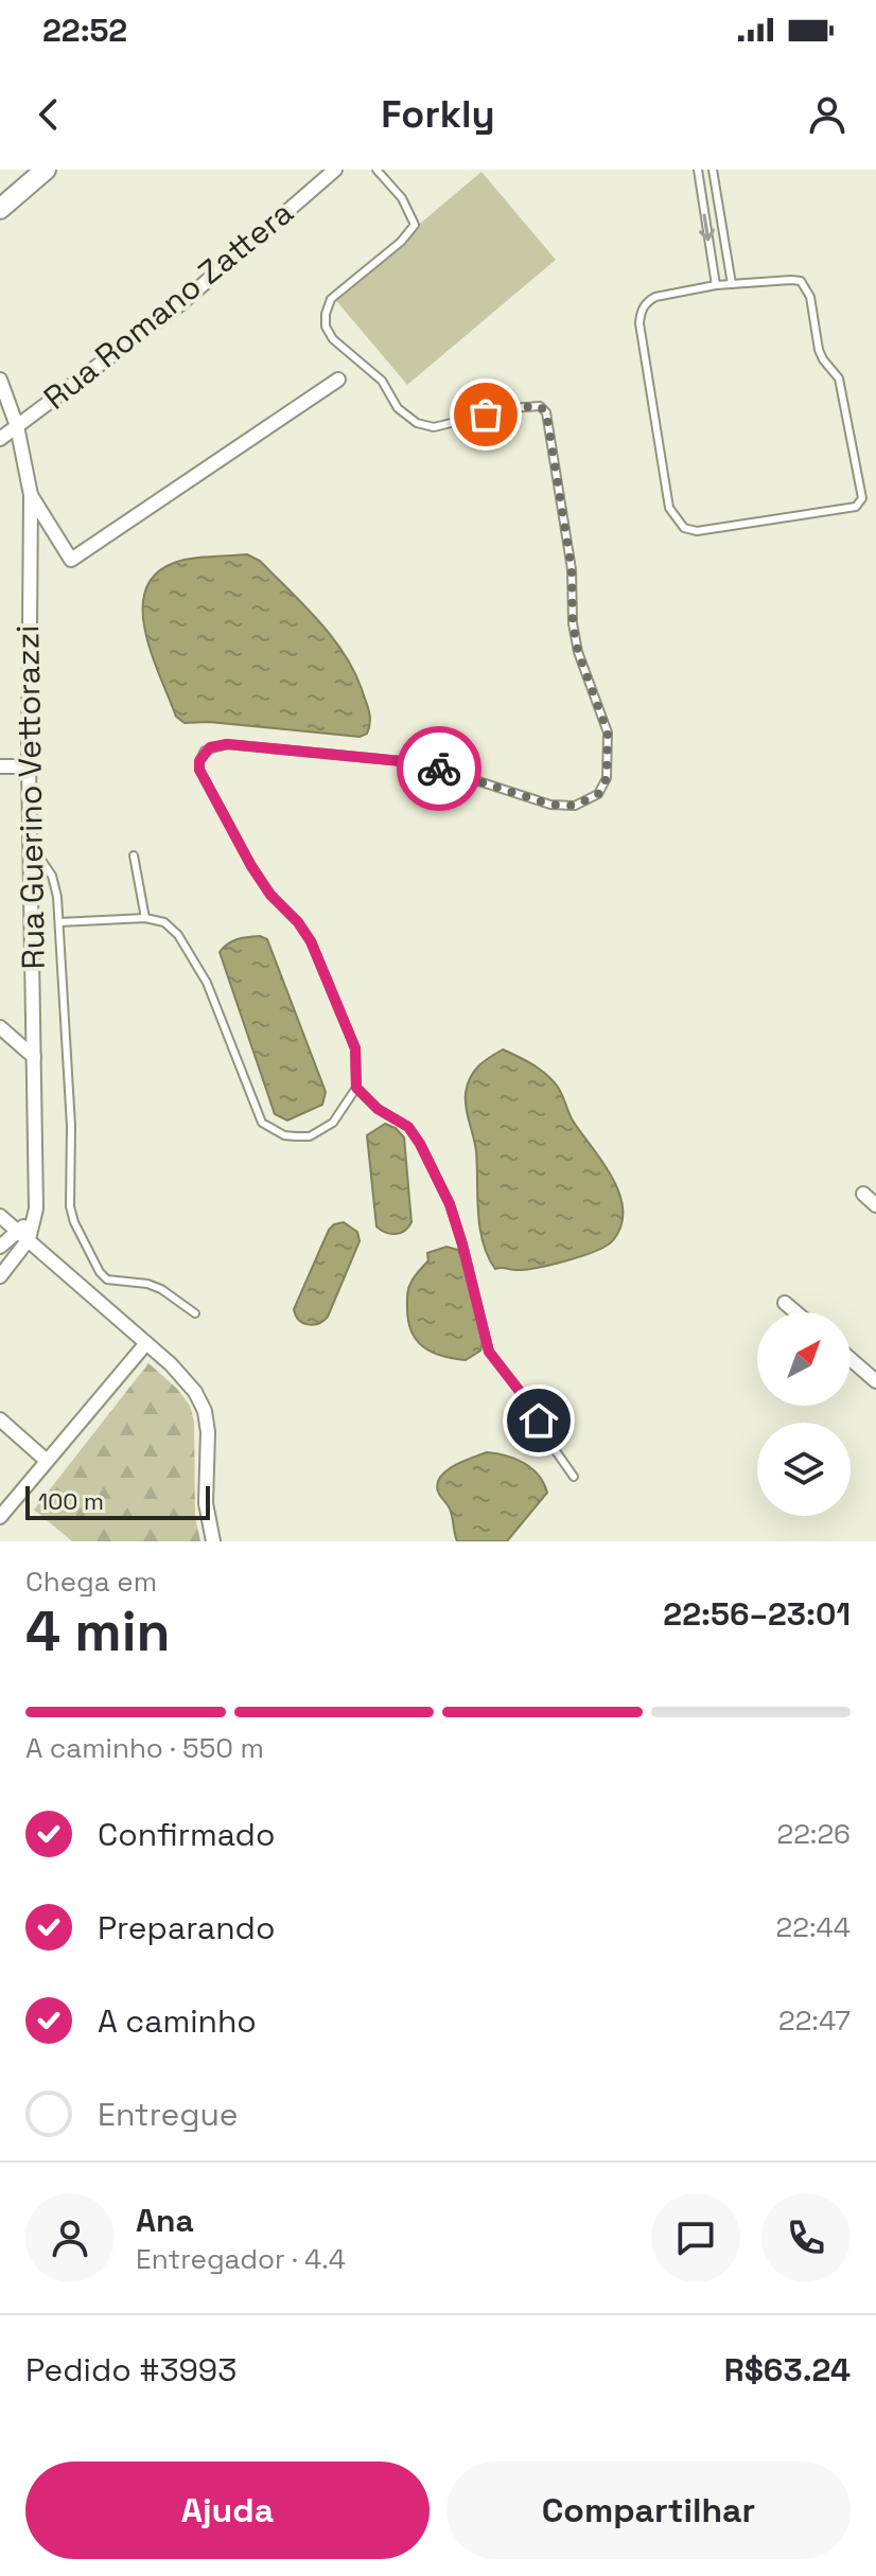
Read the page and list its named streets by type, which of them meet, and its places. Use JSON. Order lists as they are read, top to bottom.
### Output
{
  "streets": {
    "street": ["Rua Romano Zattera", "Rua Guerino Vettorazzi"]
  },
  "crossings": [
    ["Rua Romano Zattera", "Rua Guerino Vettorazzi"]
  ],
  "scale_bar": "100 m",
  "north": "top right",
  "page": {
    "status": "22:52",
    "header": "Forkly",
    "scale": "100 m",
    "heading": ["4 min", "Chega em", "22:56–23:01"],
    "panel": [
      "Ana",
      "Entregador · 4.4",
      "Pedido #3993",
      "R$63.24"
    ],
    "bar": "A caminho · 550 m",
    "list": [
      ["Confirmado", "22:26"],
      ["Preparando", "22:44"],
      ["A caminho", "22:47"],
      "Entregue"
    ],
    "buttons": ["Ajuda", "Compartilhar"]
  }
}
